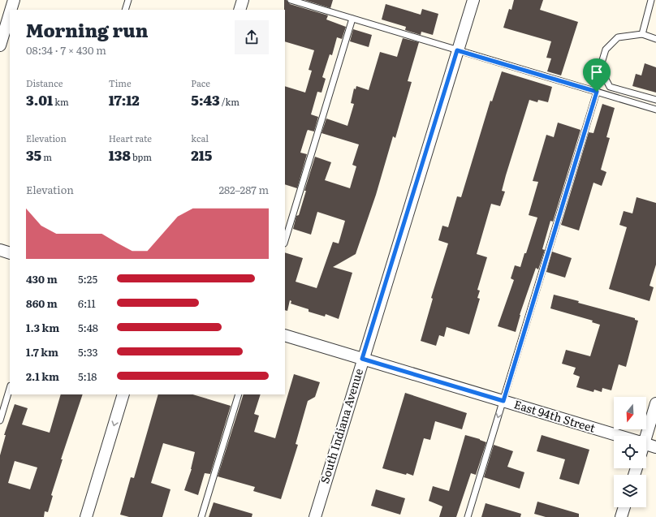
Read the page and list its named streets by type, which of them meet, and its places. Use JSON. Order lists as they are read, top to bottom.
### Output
{
  "streets": {
    "street": ["East 94th Street", "South Indiana Avenue"]
  },
  "crossings": [
    ["East 94th Street", "South Indiana Avenue"]
  ],
  "north": "bottom",
  "page": {
    "heading": ["Morning run", "08:34 · 7 × 430 m"],
    "stats": [
      ["Distance", "3.01 km"],
      ["Time", "17:12"],
      ["Pace", "5:43 /km"],
      ["Elevation", "35 m"],
      ["Heart rate", "138 bpm"],
      ["kcal", "215"]
    ],
    "chart": ["Elevation", "282–287 m"],
    "list": [
      {
        "name": "430 m",
        "note": "5:25"
      },
      {
        "name": "860 m",
        "note": "6:11"
      },
      {
        "name": "1.3 km",
        "note": "5:48"
      },
      {
        "name": "1.7 km",
        "note": "5:33"
      },
      {
        "name": "2.1 km",
        "note": "5:18"
      }
    ]
  }
}
